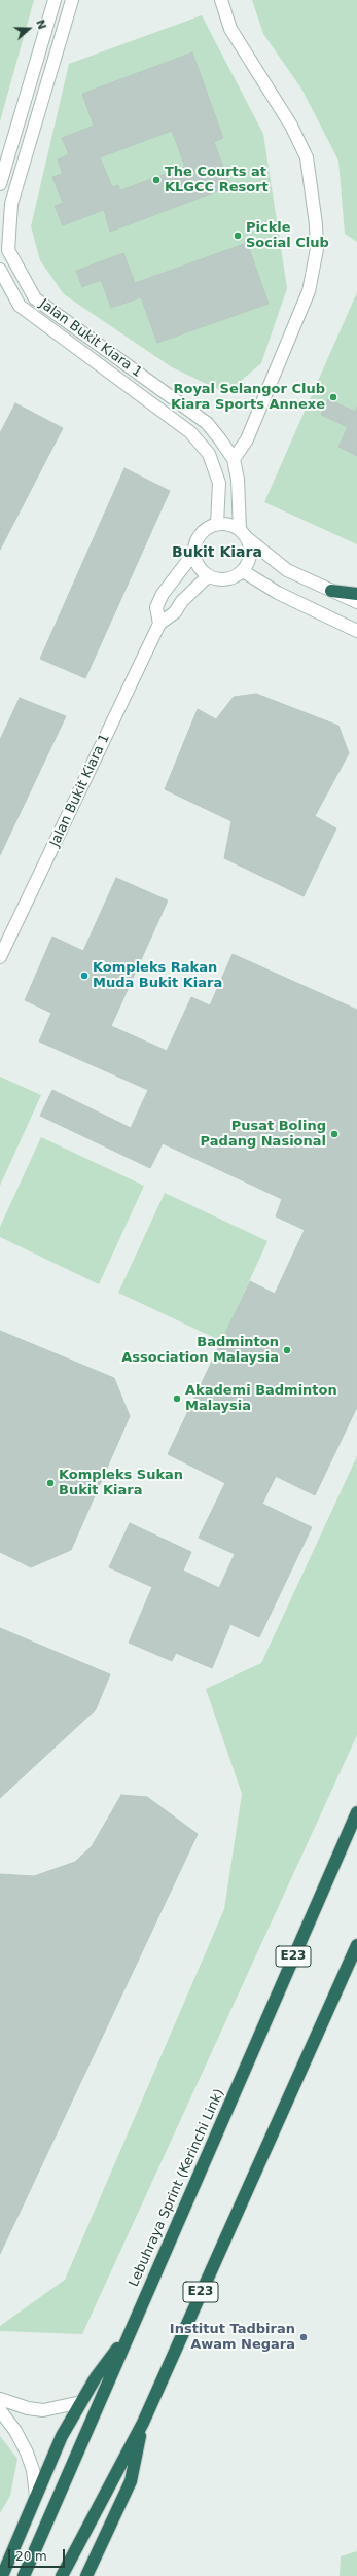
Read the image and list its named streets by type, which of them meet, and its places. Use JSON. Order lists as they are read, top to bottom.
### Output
{
  "streets": {
    "highway": ["E23", "Lebuhraya Sprint (Kerinchi Link)"],
    "street": ["Jalan Bukit Kiara 1"]
  },
  "districts": ["Bukit Kiara"],
  "places": [
    "The Courts at KLGCC Resort",
    "Pickle Social Club",
    "Royal Selangor Club Kiara Sports Annexe",
    "Kompleks Rakan Muda Bukit Kiara",
    "Pusat Boling Padang Nasional",
    "Badminton Association Malaysia",
    "Akademi Badminton Malaysia",
    "Kompleks Sukan Bukit Kiara",
    "Institut Tadbiran Awam Negara"
  ],
  "scale_bar": "20 m",
  "north": "right"
}
